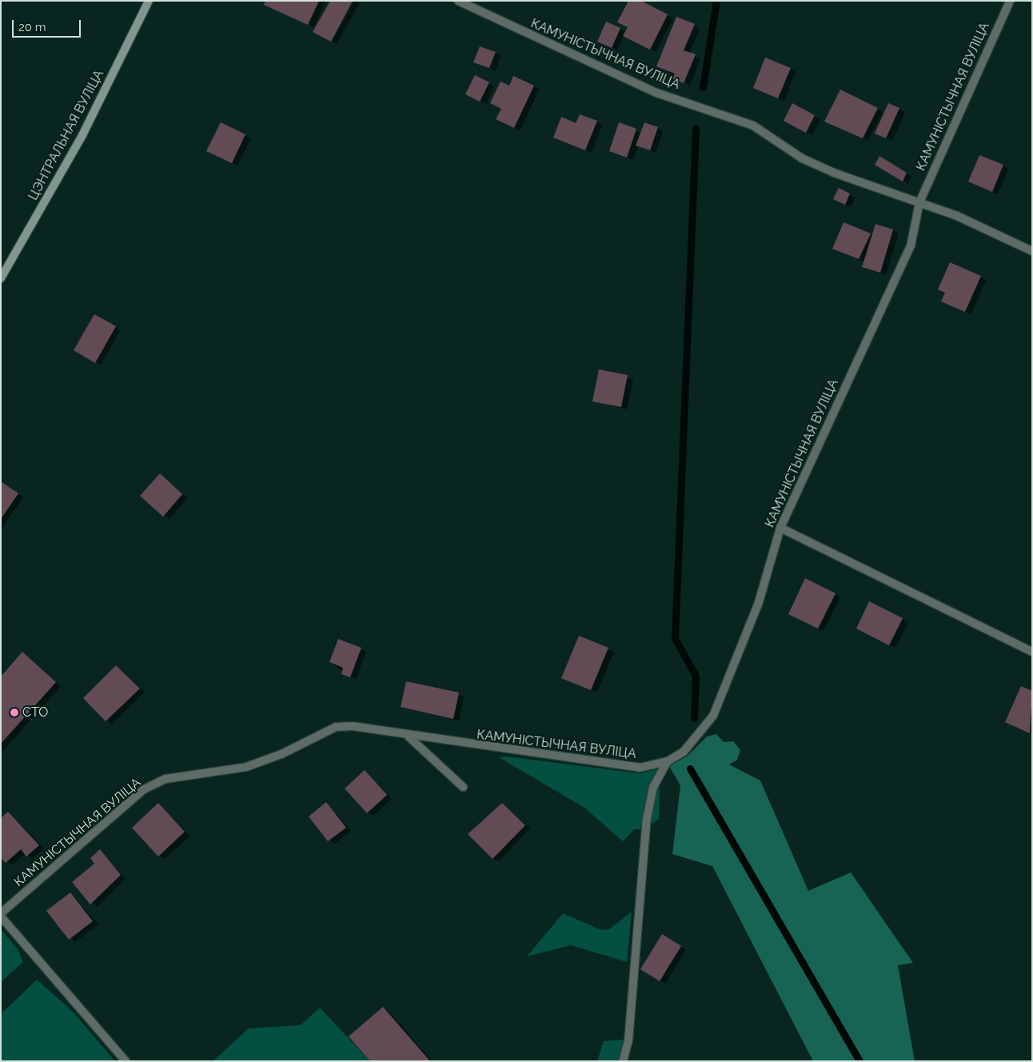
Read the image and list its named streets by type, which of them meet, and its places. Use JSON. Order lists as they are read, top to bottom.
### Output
{
  "streets": {
    "main road": ["ЦЭНТРАЛЬНАЯ ВУЛІЦА"],
    "street": ["КАМУНІСТЫЧНАЯ ВУЛІЦА"]
  },
  "places": ["СТО"],
  "scale_bar": "20 m"
}
